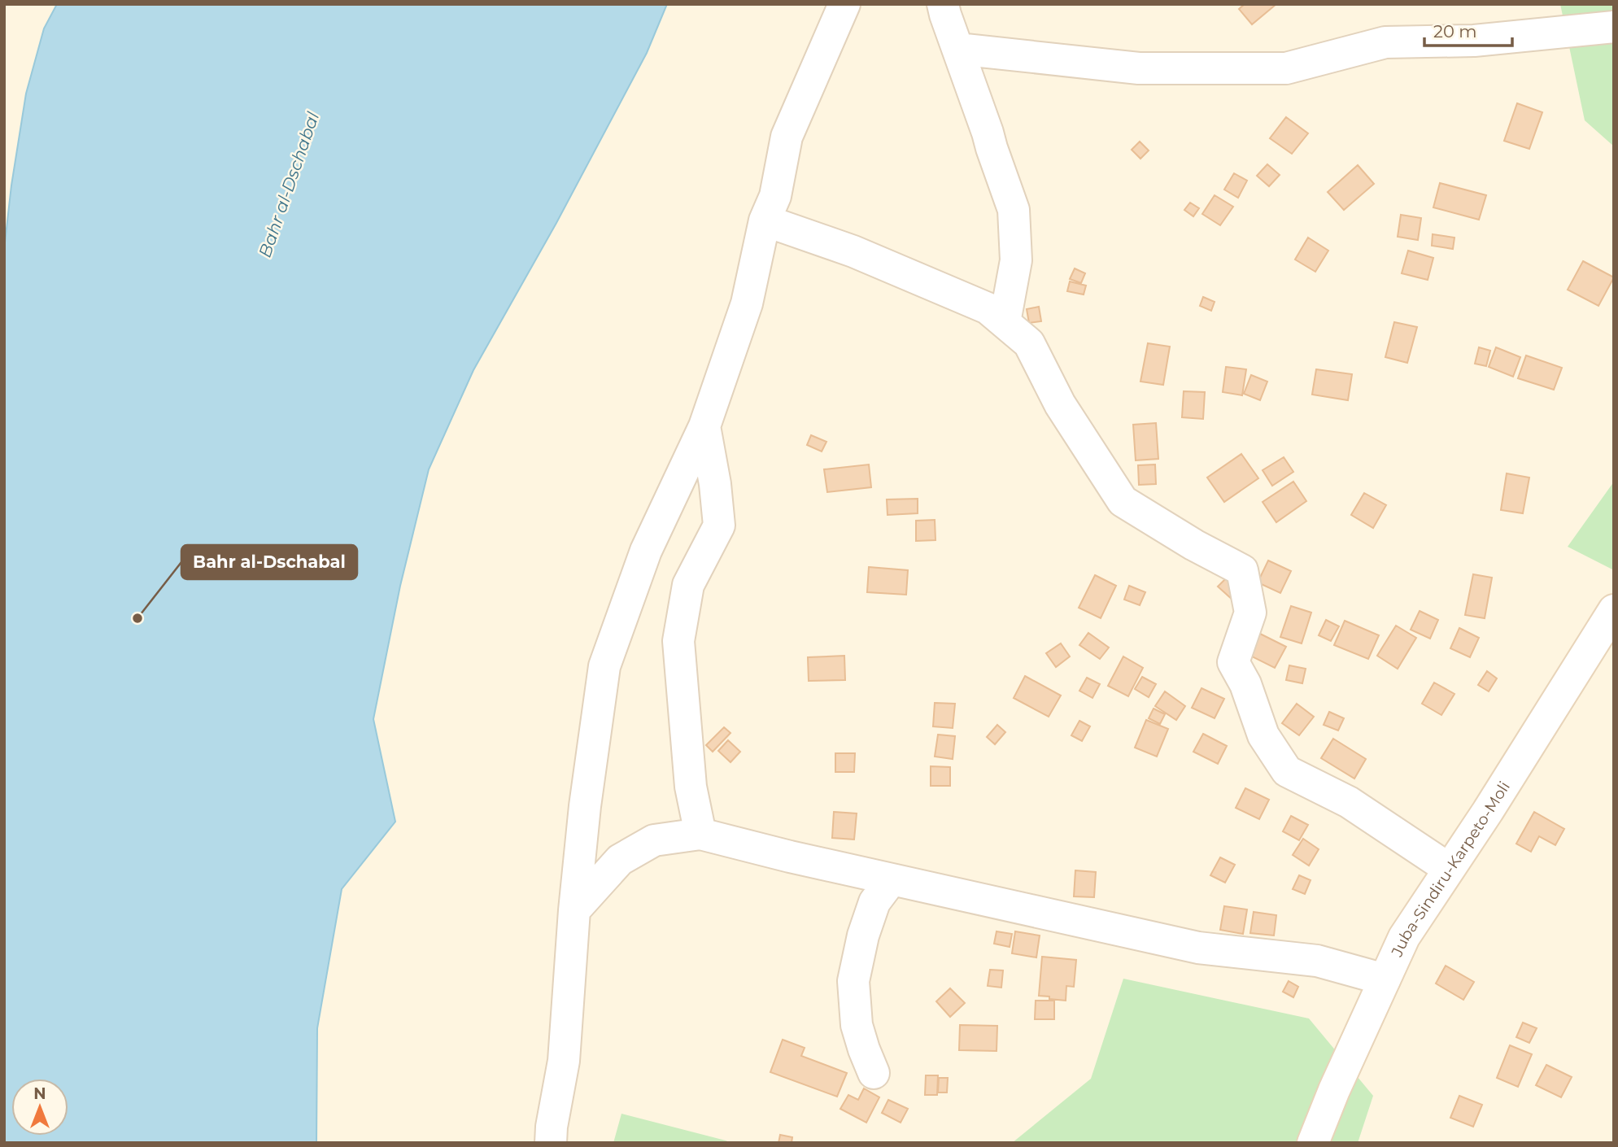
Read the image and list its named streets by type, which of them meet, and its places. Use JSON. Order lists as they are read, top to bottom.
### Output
{
  "streets": {
    "street": ["Juba-Sindiru-Karpeto-Moli"]
  },
  "water": ["Bahr al-Dschabal"],
  "places": ["Bahr al-Dschabal"],
  "scale_bar": "20 m",
  "north": "top"
}
